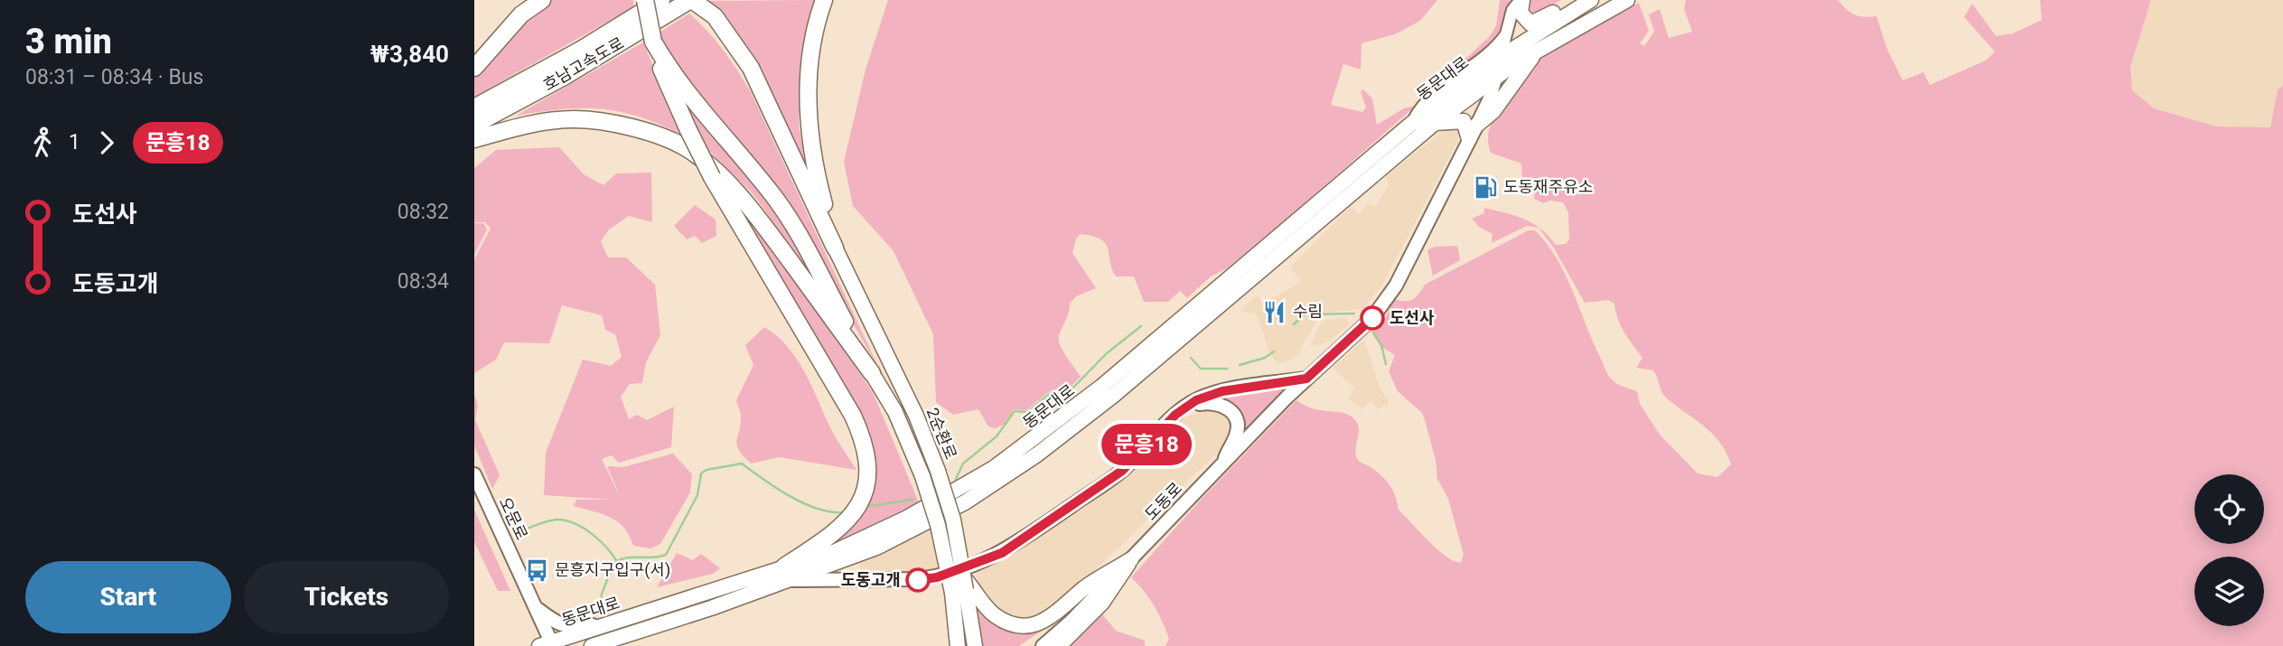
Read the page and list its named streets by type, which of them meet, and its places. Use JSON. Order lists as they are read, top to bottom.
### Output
{
  "streets": {
    "highway": ["호남고속도로"],
    "main road": [
      "동문대로",
      "2순환로",
      "도동로",
      "오문로"
    ]
  },
  "crossings": [
    ["동문대로", "도동로"],
    ["동문대로", "오문로"]
  ],
  "places": {
    "fuel station": ["도동재주유소"],
    "restaurant": ["수림"],
    "other": ["도선사", "도동고개"],
    "bus stop": ["문흥지구입구(서)"]
  },
  "lines": ["bus line 문흥18"],
  "page": {
    "heading": ["3 min", "08:31 – 08:34 · Bus", "₩3,840"],
    "on_map": "문흥18",
    "legs": ["1", "문흥18"],
    "list": [
      {
        "name": "도선사",
        "value": "08:32"
      },
      {
        "name": "도동고개",
        "value": "08:34"
      }
    ],
    "buttons": ["Start", "Tickets"]
  }
}
